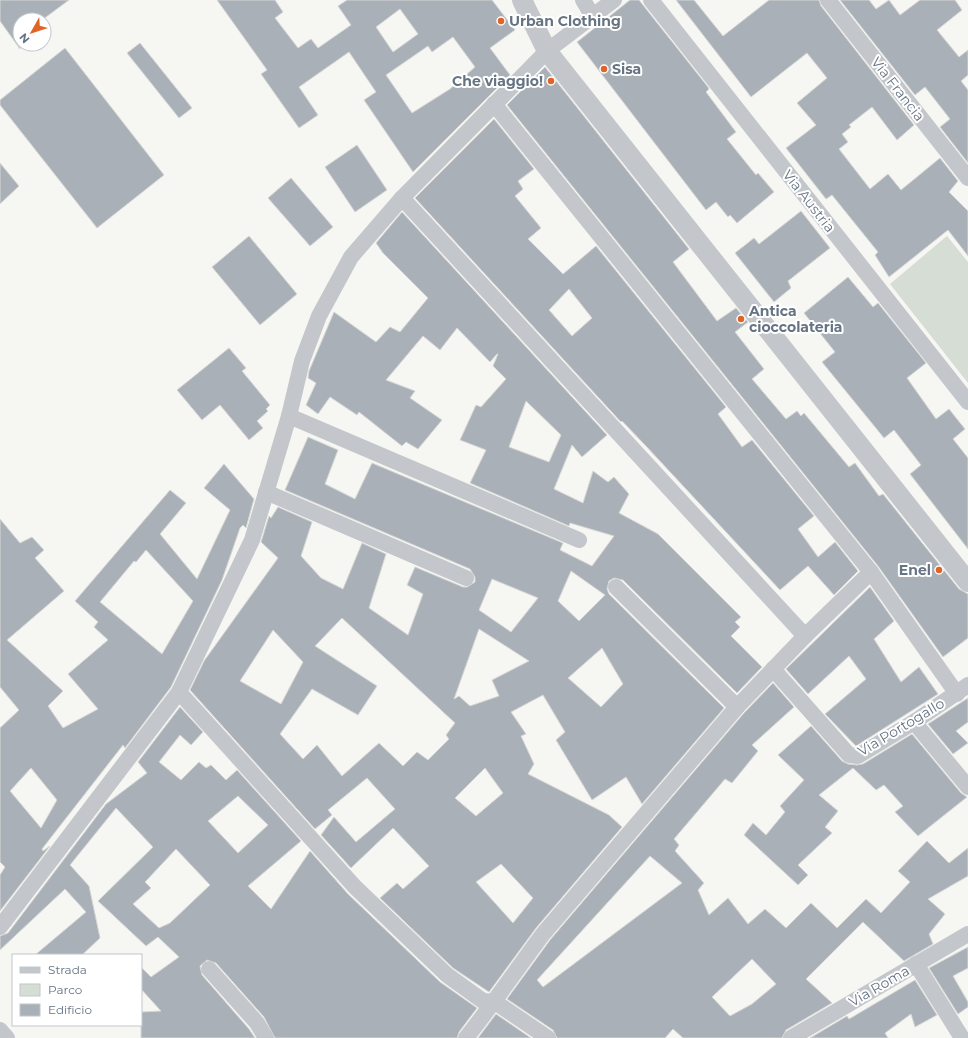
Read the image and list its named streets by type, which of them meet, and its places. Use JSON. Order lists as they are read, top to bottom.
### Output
{
  "streets": {
    "street": [
      "Via Francia",
      "Via Austria",
      "Via Portogallo",
      "Via Roma"
    ]
  },
  "places": [
    "Urban Clothing",
    "Sisa",
    "Che viaggio!",
    "Antica cioccolateria",
    "Enel"
  ],
  "legend": ["Strada", "Parco", "Edificio"],
  "north": "bottom left"
}
